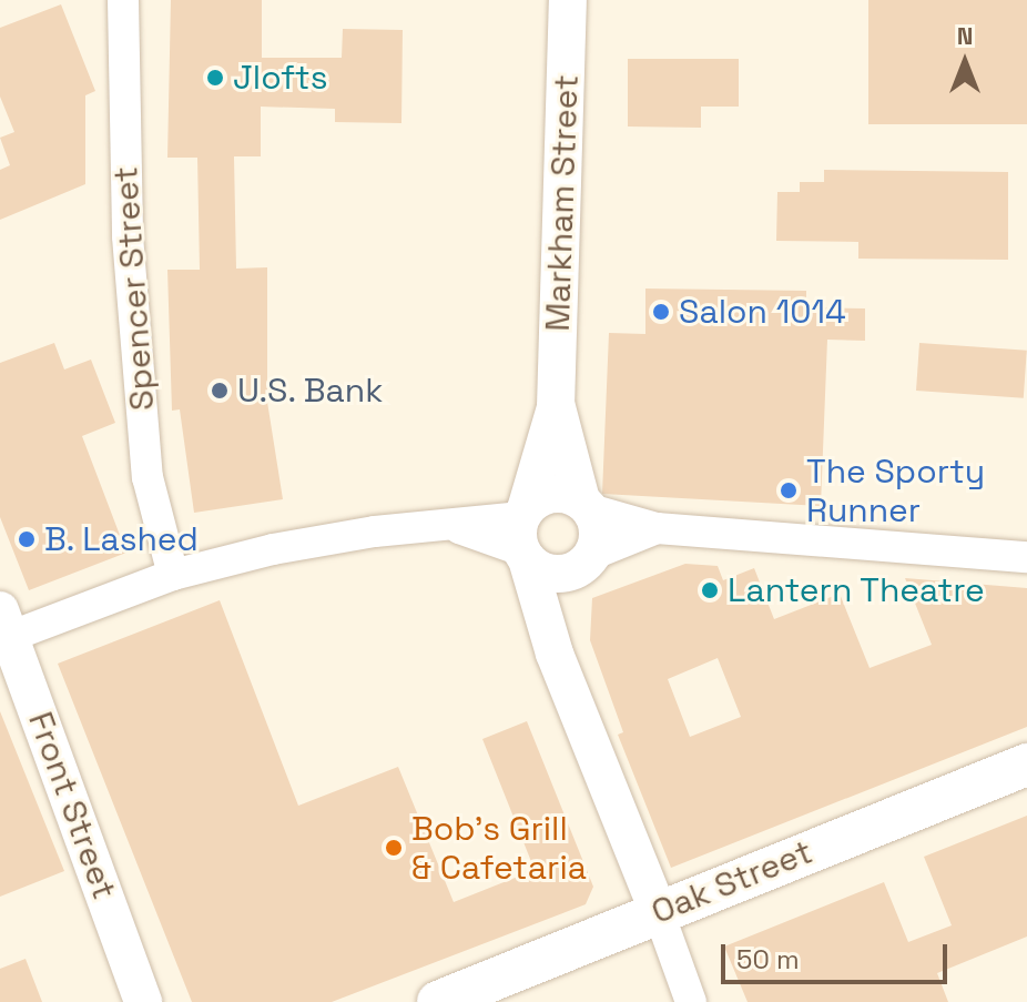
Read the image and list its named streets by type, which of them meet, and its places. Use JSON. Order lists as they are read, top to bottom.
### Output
{
  "streets": {
    "main road": ["Oak Street"],
    "street": ["Markham Street", "Spencer Street", "Front Street"]
  },
  "places": [
    "Jlofts",
    "Salon 1014",
    "U.S. Bank",
    "The Sporty Runner",
    "B. Lashed",
    "Lantern Theatre",
    "Bob's Grill & Cafetaria"
  ],
  "scale_bar": "50 m",
  "north": "top"
}
